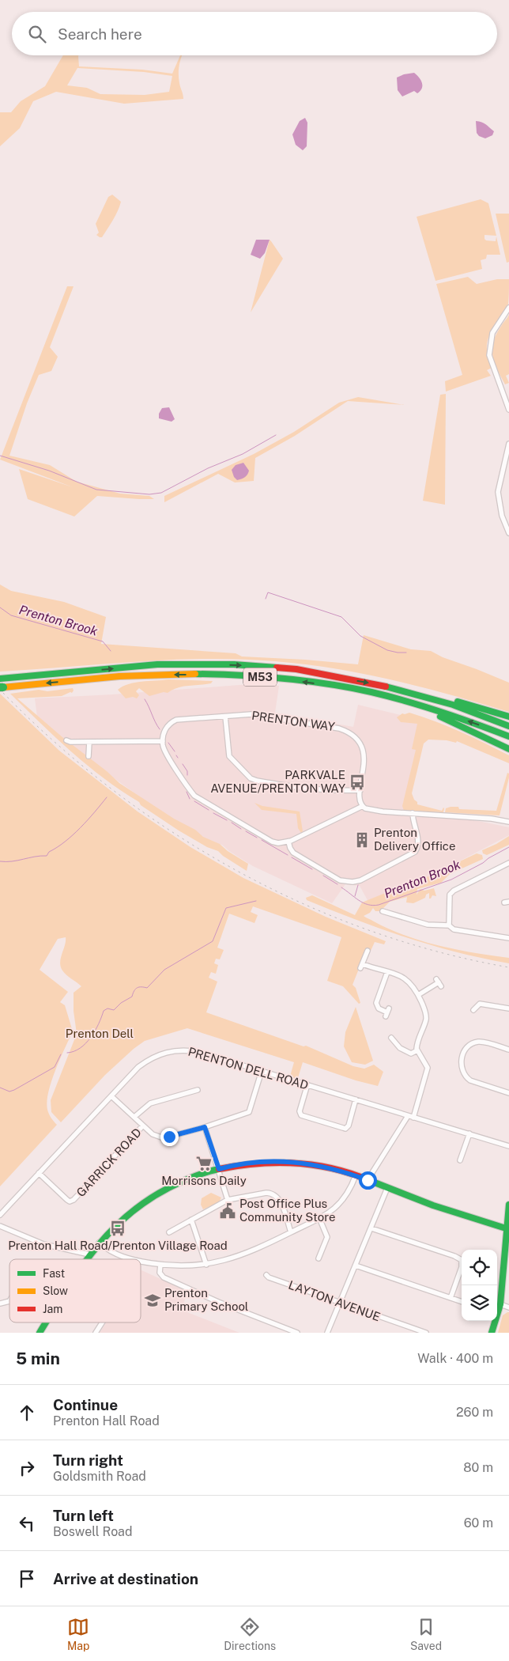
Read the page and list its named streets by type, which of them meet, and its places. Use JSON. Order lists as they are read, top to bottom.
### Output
{
  "streets": {
    "main road": ["M53"],
    "street": [
      "PRENTON WAY",
      "PRENTON DELL ROAD",
      "GARRICK ROAD",
      "LAYTON AVENUE"
    ]
  },
  "crossings": [
    ["PRENTON DELL ROAD", "GARRICK ROAD"]
  ],
  "water": ["Prenton Brook"],
  "parks": ["Prenton Dell"],
  "places": {
    "bus stop": ["PARKVALE AVENUE/PRENTON WAY", "Prenton Hall Road/Prenton Village Road"],
    "building": ["Prenton Delivery Office"],
    "supermarket": ["Morrisons Daily"],
    "public building": ["Post Office Plus Community Store"],
    "school or university": ["Prenton Primary School"]
  },
  "legend": ["Fast", "Slow", "Jam"],
  "page": {
    "search": "Search here",
    "heading": ["5 min", "Walk · 400 m"],
    "list": [
      ["Continue", "Prenton Hall Road", "260 m"],
      ["Turn right", "Goldsmith Road", "80 m"],
      ["Turn left", "Boswell Road", "60 m"],
      "Arrive at destination"
    ],
    "nav": ["Map", "Directions", "Saved"]
  }
}
